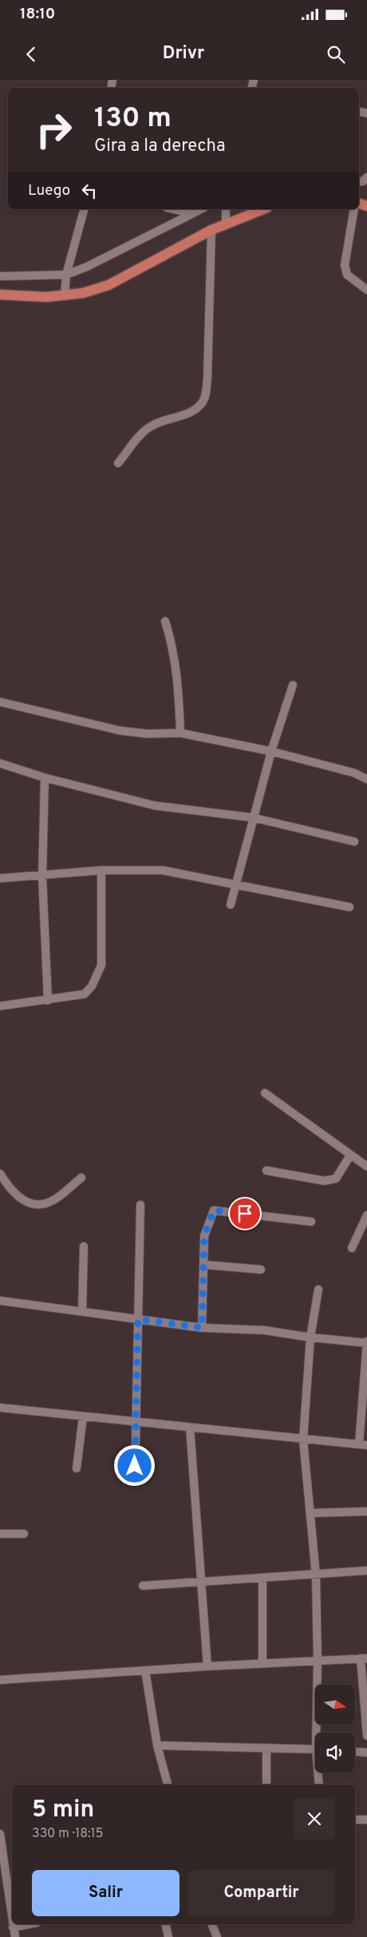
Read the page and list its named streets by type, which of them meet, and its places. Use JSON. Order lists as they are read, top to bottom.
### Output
{
  "north": "right",
  "page": {
    "status": "18:10",
    "header": "Drivr",
    "turn": ["130 m", "Gira a la derecha"],
    "then": "Luego",
    "heading": ["5 min", "330 m · 18:15"],
    "buttons": ["Salir", "Compartir"]
  }
}
